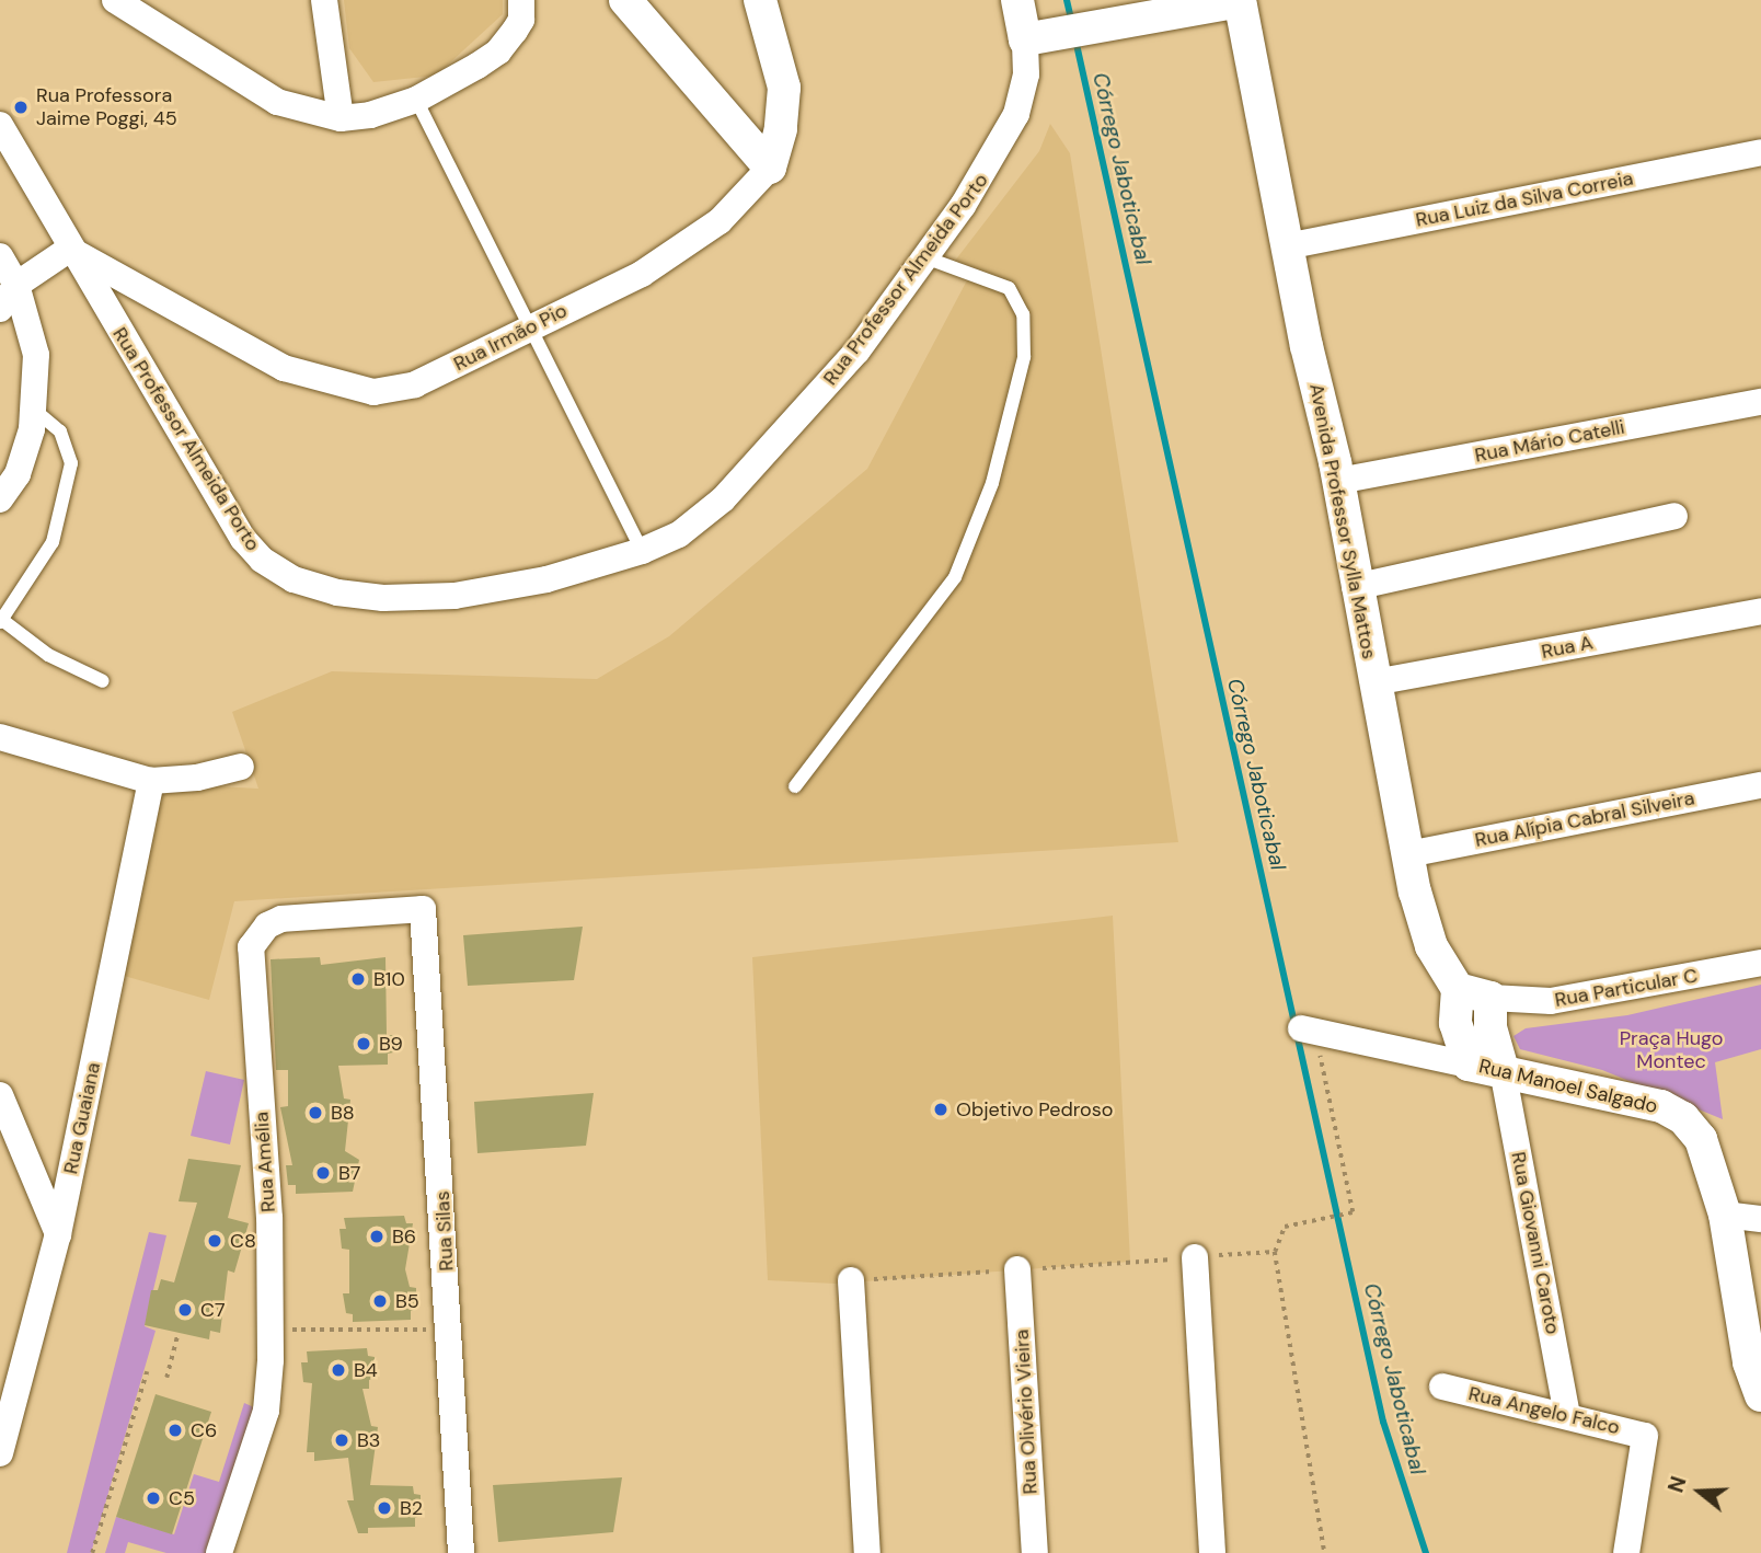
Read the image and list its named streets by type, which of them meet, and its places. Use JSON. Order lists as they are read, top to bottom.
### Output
{
  "streets": {
    "street": [
      "Rua Luiz da Silva Correia",
      "Rua Professor Almeida Porto",
      "Rua Irmão Pio",
      "Rua Mário Catelli",
      "Avenida Professor Sylla Mattos",
      "Rua A",
      "Rua Alípia Cabral Silveira",
      "Rua Particular C",
      "Rua Manoel Salgado",
      "Rua Guaiana",
      "Rua Amélia",
      "Rua Silas",
      "Rua Giovanni Caroto",
      "Rua Angelo Falco",
      "Rua Olivério Vieira"
    ]
  },
  "crossings": [
    ["Rua Luiz da Silva Correia", "Avenida Professor Sylla Mattos"],
    ["Rua Professor Almeida Porto", "Rua Irmão Pio"],
    ["Rua Mário Catelli", "Avenida Professor Sylla Mattos"],
    ["Avenida Professor Sylla Mattos", "Rua A"],
    ["Avenida Professor Sylla Mattos", "Rua Alípia Cabral Silveira"],
    ["Rua Manoel Salgado", "Rua Giovanni Caroto"],
    ["Rua Amélia", "Rua Silas"],
    ["Rua Giovanni Caroto", "Rua Angelo Falco"]
  ],
  "water": ["Córrego Jaboticabal"],
  "parks": ["Praça Hugo Montec"],
  "places": [
    "Rua Professora Jaime Poggi, 45",
    "B10",
    "B9",
    "Objetivo Pedroso",
    "B8",
    "B7",
    "B6",
    "C8",
    "B5",
    "C7",
    "B4",
    "C6",
    "B3",
    "C5",
    "B2"
  ],
  "north": "left"
}
